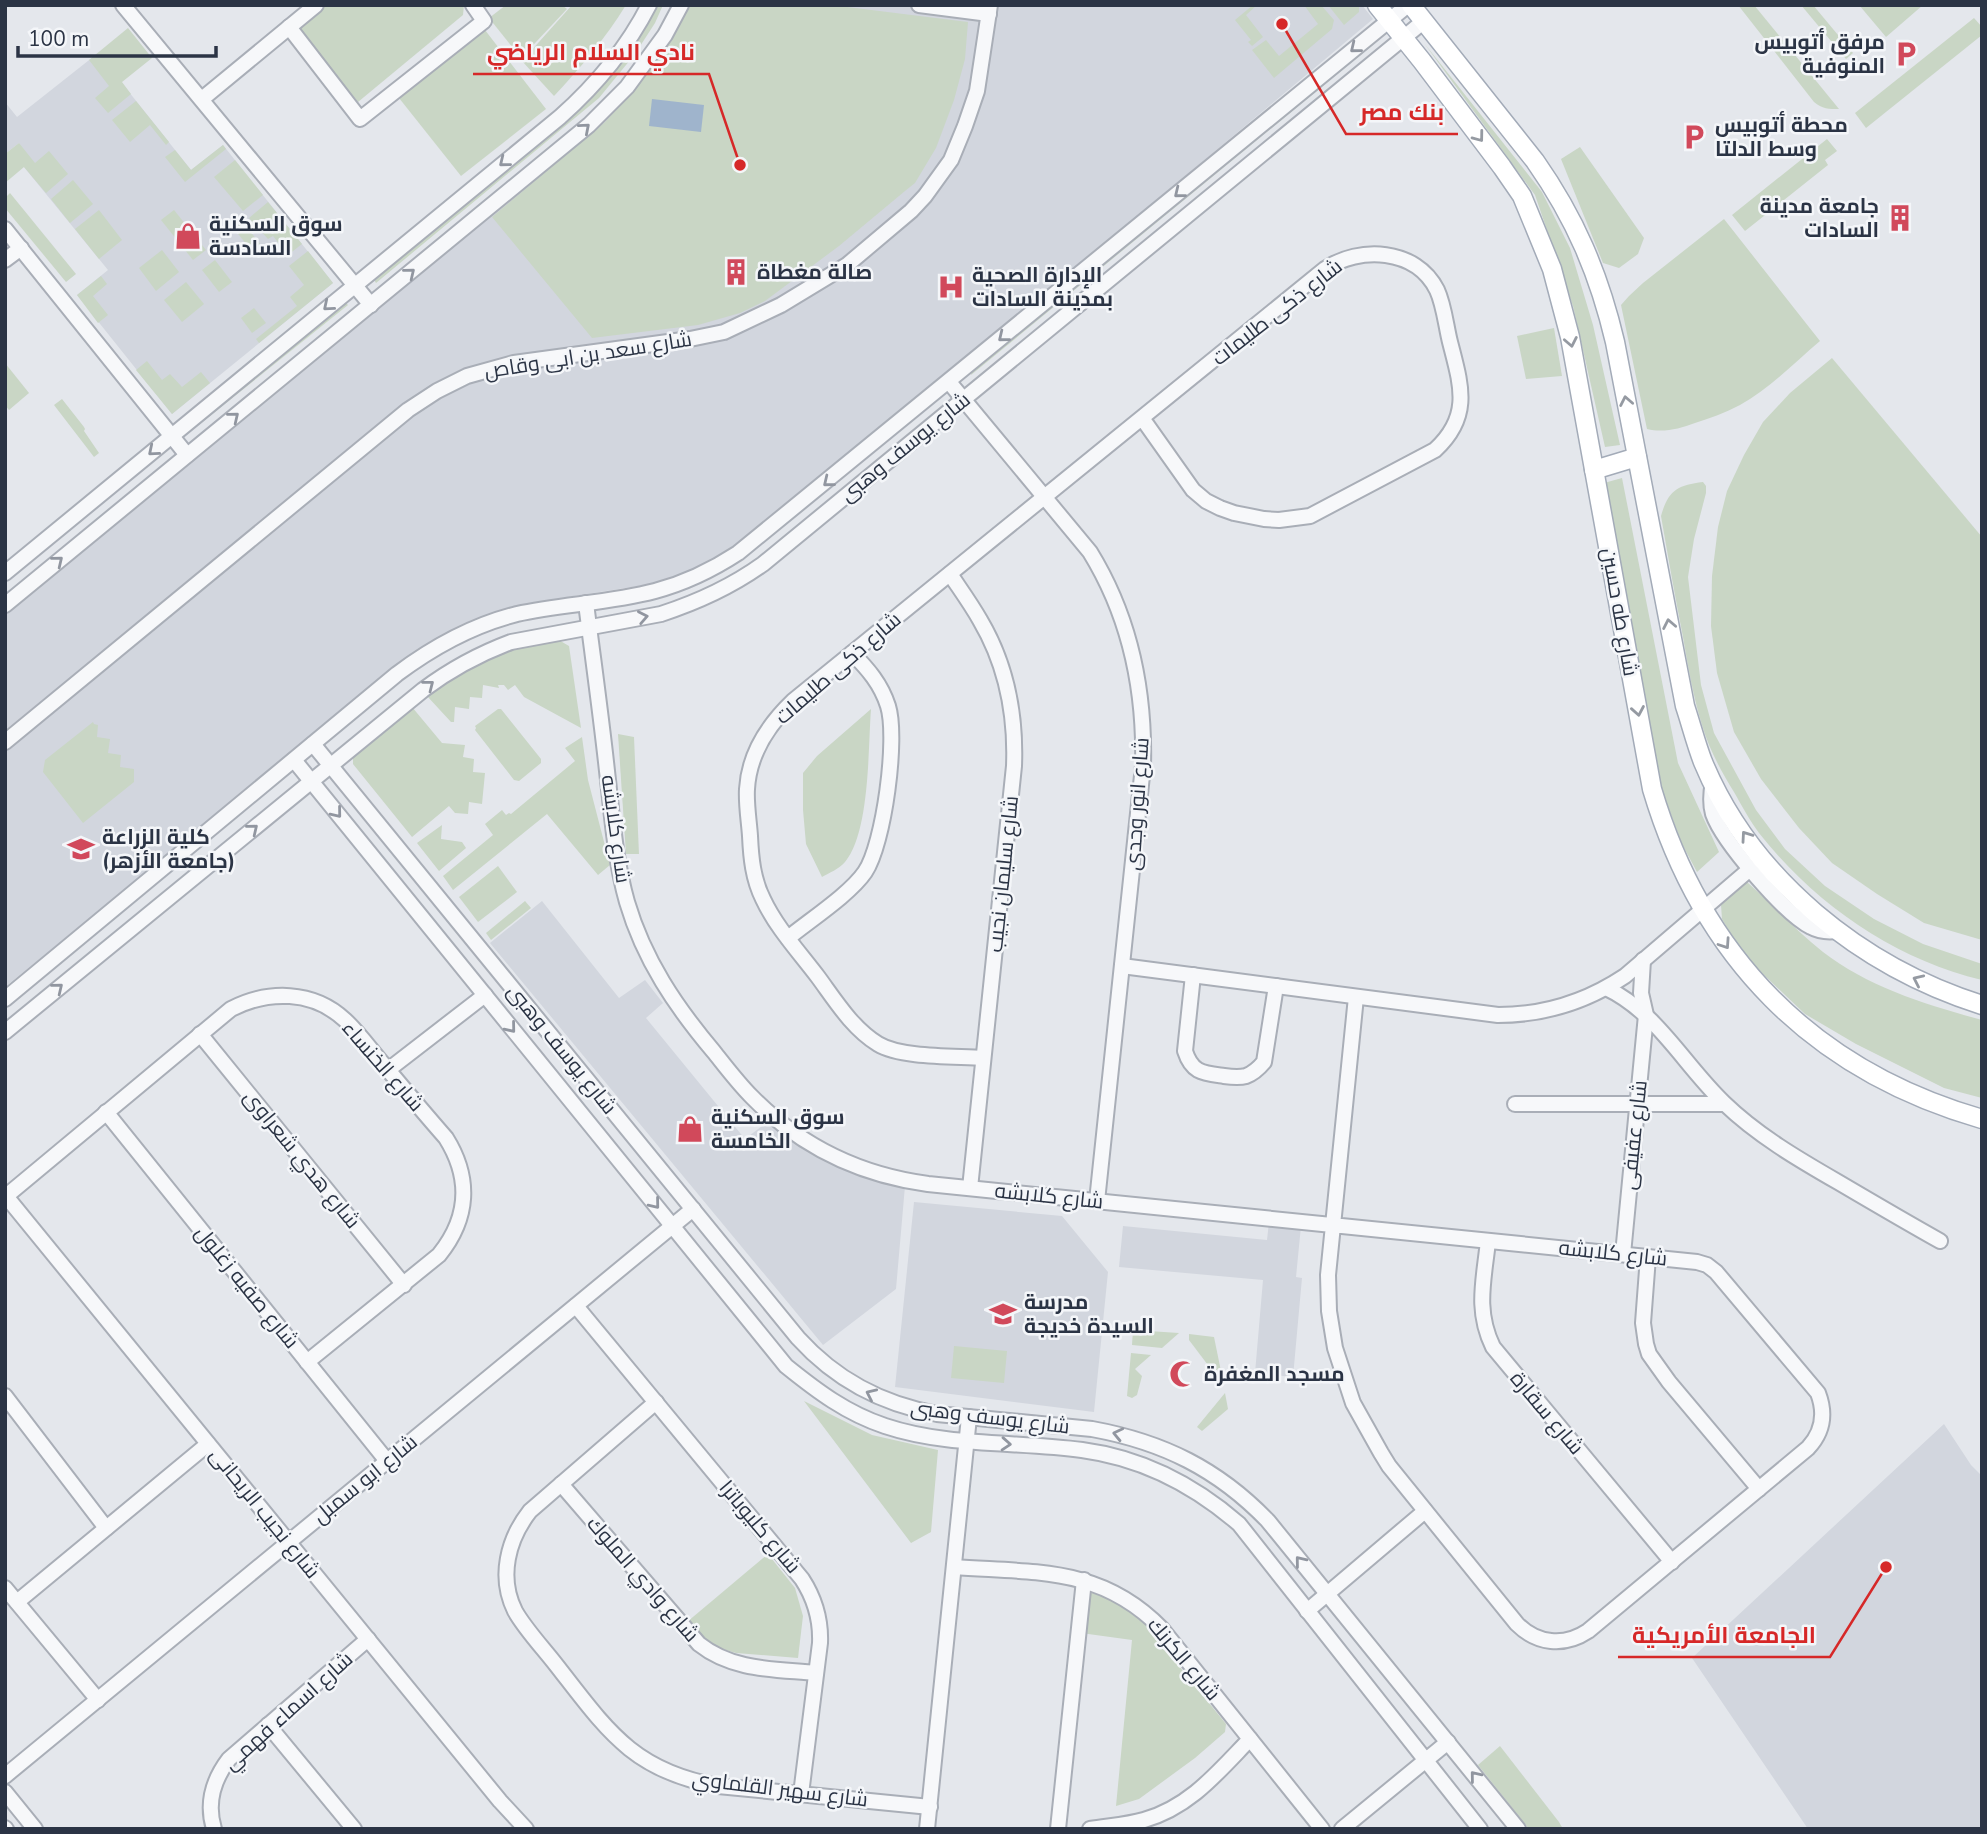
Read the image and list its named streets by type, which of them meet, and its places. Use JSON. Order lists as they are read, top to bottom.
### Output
{
  "streets": {
    "main road": ["شارع طه حسين"],
    "street": [
      "شارع ذكى طليمات",
      "شارع سعد بن ابى وقاص",
      "شارع يوسف وهبى",
      "شارع انور وجدى",
      "شارع كلابشه",
      "شارع سليمان نجيب",
      "شارع الخنساء",
      "شارع عفيفى",
      "شارع هدي شعراوى",
      "شارع صفيه زغلول",
      "شارع سقارة",
      "شارع ابو سمبل",
      "شارع نجيب الريحانى",
      "شارع كليوباترا",
      "شارع وادي الملوك",
      "شارع الكرنك",
      "شارع اسماء فهمي",
      "شارع سهير القلماوي"
    ]
  },
  "crossings": [
    ["شارع ذكى طليمات", "شارع انور وجدى"],
    ["شارع ذكى طليمات", "شارع سليمان نجيب"],
    ["شارع يوسف وهبى", "شارع طه حسين"],
    ["شارع يوسف وهبى", "شارع انور وجدى"],
    ["شارع يوسف وهبى", "شارع كلابشه"],
    ["شارع يوسف وهبى", "شارع ابو سمبل"],
    ["شارع انور وجدى", "شارع كلابشه"],
    ["شارع كلابشه", "شارع سليمان نجيب"],
    ["شارع كلابشه", "شارع عفيفى"],
    ["شارع كلابشه", "شارع سقارة"],
    ["شارع الخنساء", "شارع هدي شعراوى"],
    ["شارع الخنساء", "شارع صفيه زغلول"],
    ["شارع الخنساء", "شارع نجيب الريحانى"],
    ["شارع صفيه زغلول", "شارع ابو سمبل"],
    ["شارع ابو سمبل", "شارع نجيب الريحانى"],
    ["شارع ابو سمبل", "شارع كليوباترا"],
    ["شارع نجيب الريحانى", "شارع اسماء فهمي"],
    ["شارع كليوباترا", "شارع وادي الملوك"],
    ["شارع كليوباترا", "شارع سهير القلماوي"],
    ["شارع وادي الملوك", "شارع سهير القلماوي"]
  ],
  "places": {
    "other": ["بنك مصر", "نادي السلام الرياضي", "الجامعة الأمريكية"],
    "parking": ["مرفق أتوبيس المنوفية", "محطة أتوبيس وسط الدلتا"],
    "building": ["جامعة مدينة السادات", "صالة مغطاة"],
    "shop": ["سوق السكنية السادسة", "سوق السكنية الخامسة"],
    "hospital": ["الإدارة الصحية بمدينة السادات"],
    "school or university": ["كلية الزراعة (جامعة الأزهر)", "مدرسة السيدة خديجة"],
    "mosque": ["مسجد المغفرة"]
  },
  "scale_bar": "100 m"
}
